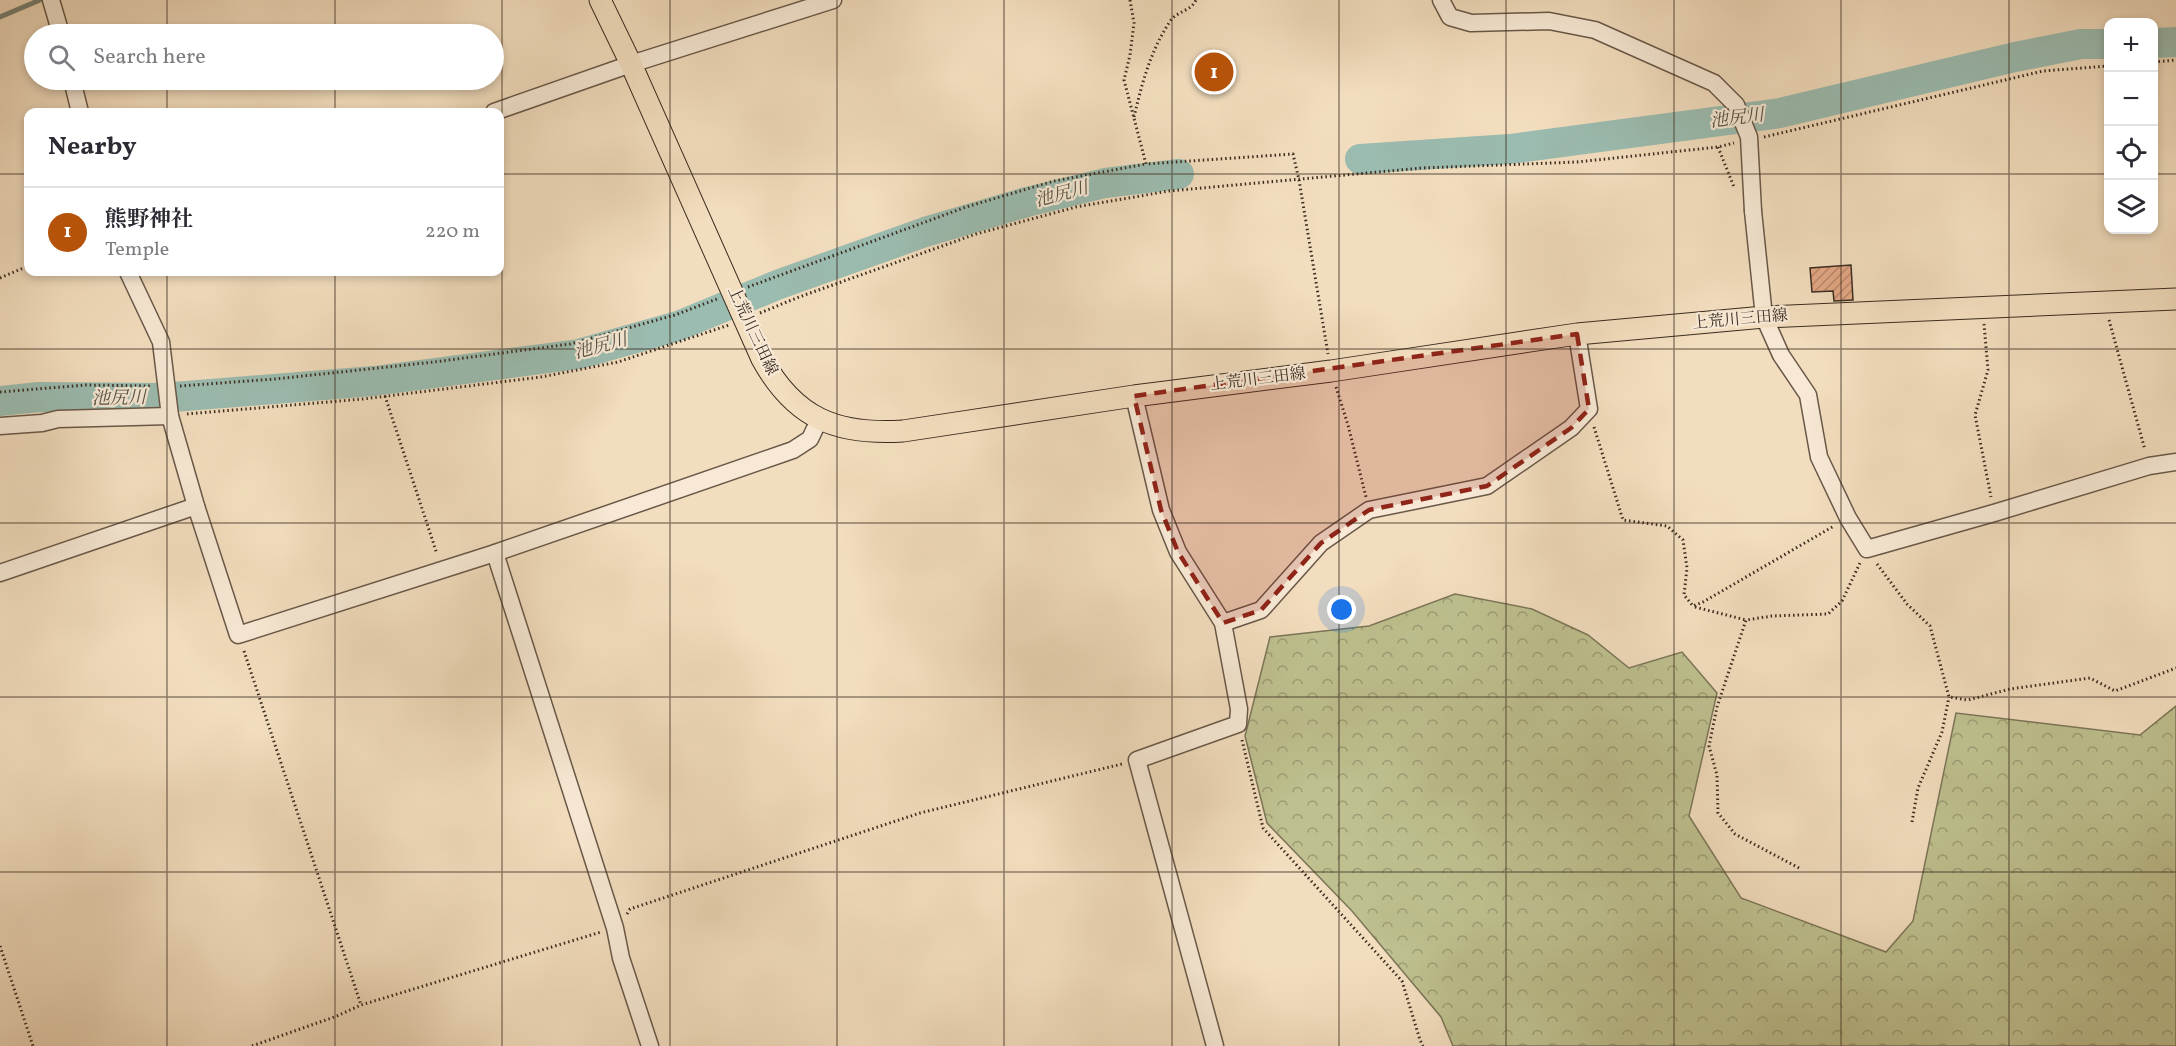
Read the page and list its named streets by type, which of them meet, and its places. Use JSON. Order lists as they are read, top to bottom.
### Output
{
  "streets": {
    "main road": ["上荒川三田線"]
  },
  "water": ["池尻川"],
  "page": {
    "map_buttons": ["+", "−"],
    "search": "Search here",
    "pins": "1",
    "heading": "Nearby",
    "list": [
      {
        "mark": "1",
        "name": "熊野神社",
        "note": "Temple",
        "value": "220 m"
      }
    ]
  }
}
